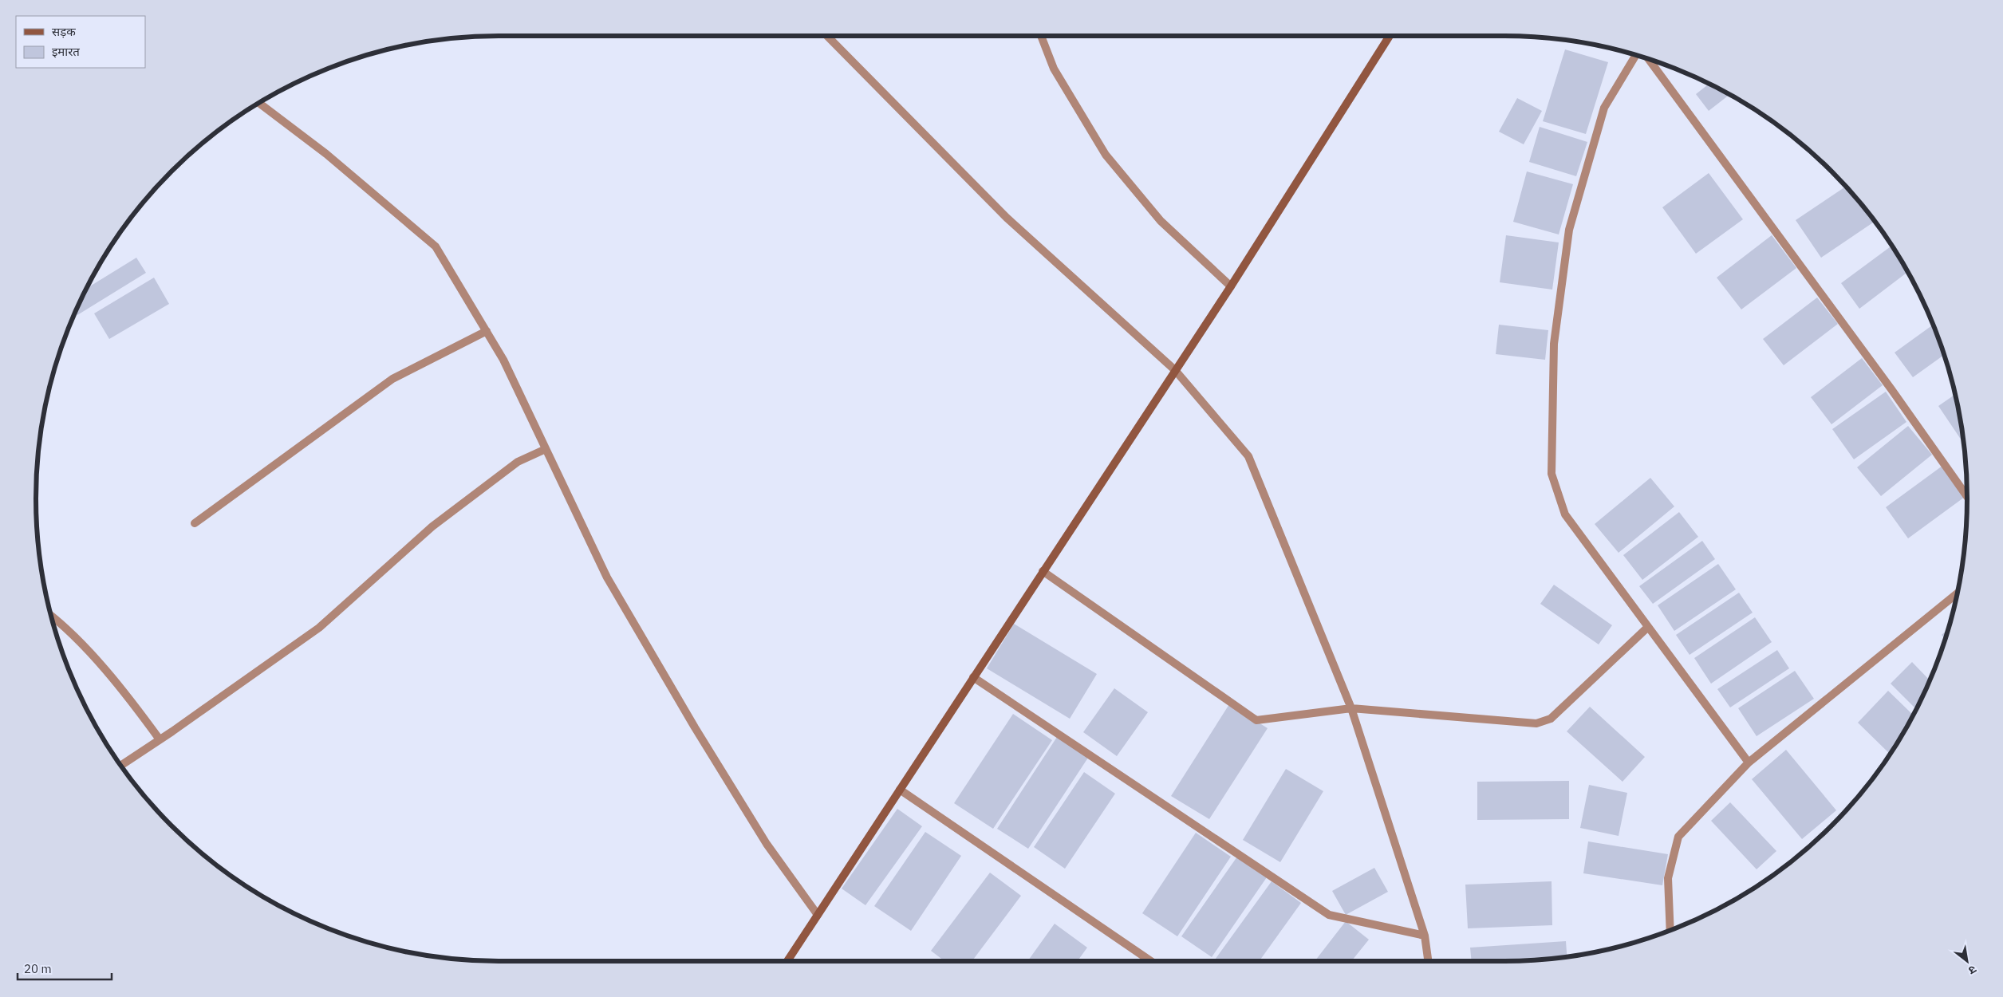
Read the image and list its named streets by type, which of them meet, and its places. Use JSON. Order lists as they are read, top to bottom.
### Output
{
  "legend": ["सड़क", "इमारत"],
  "scale_bar": "20 m",
  "north": "bottom right"
}
